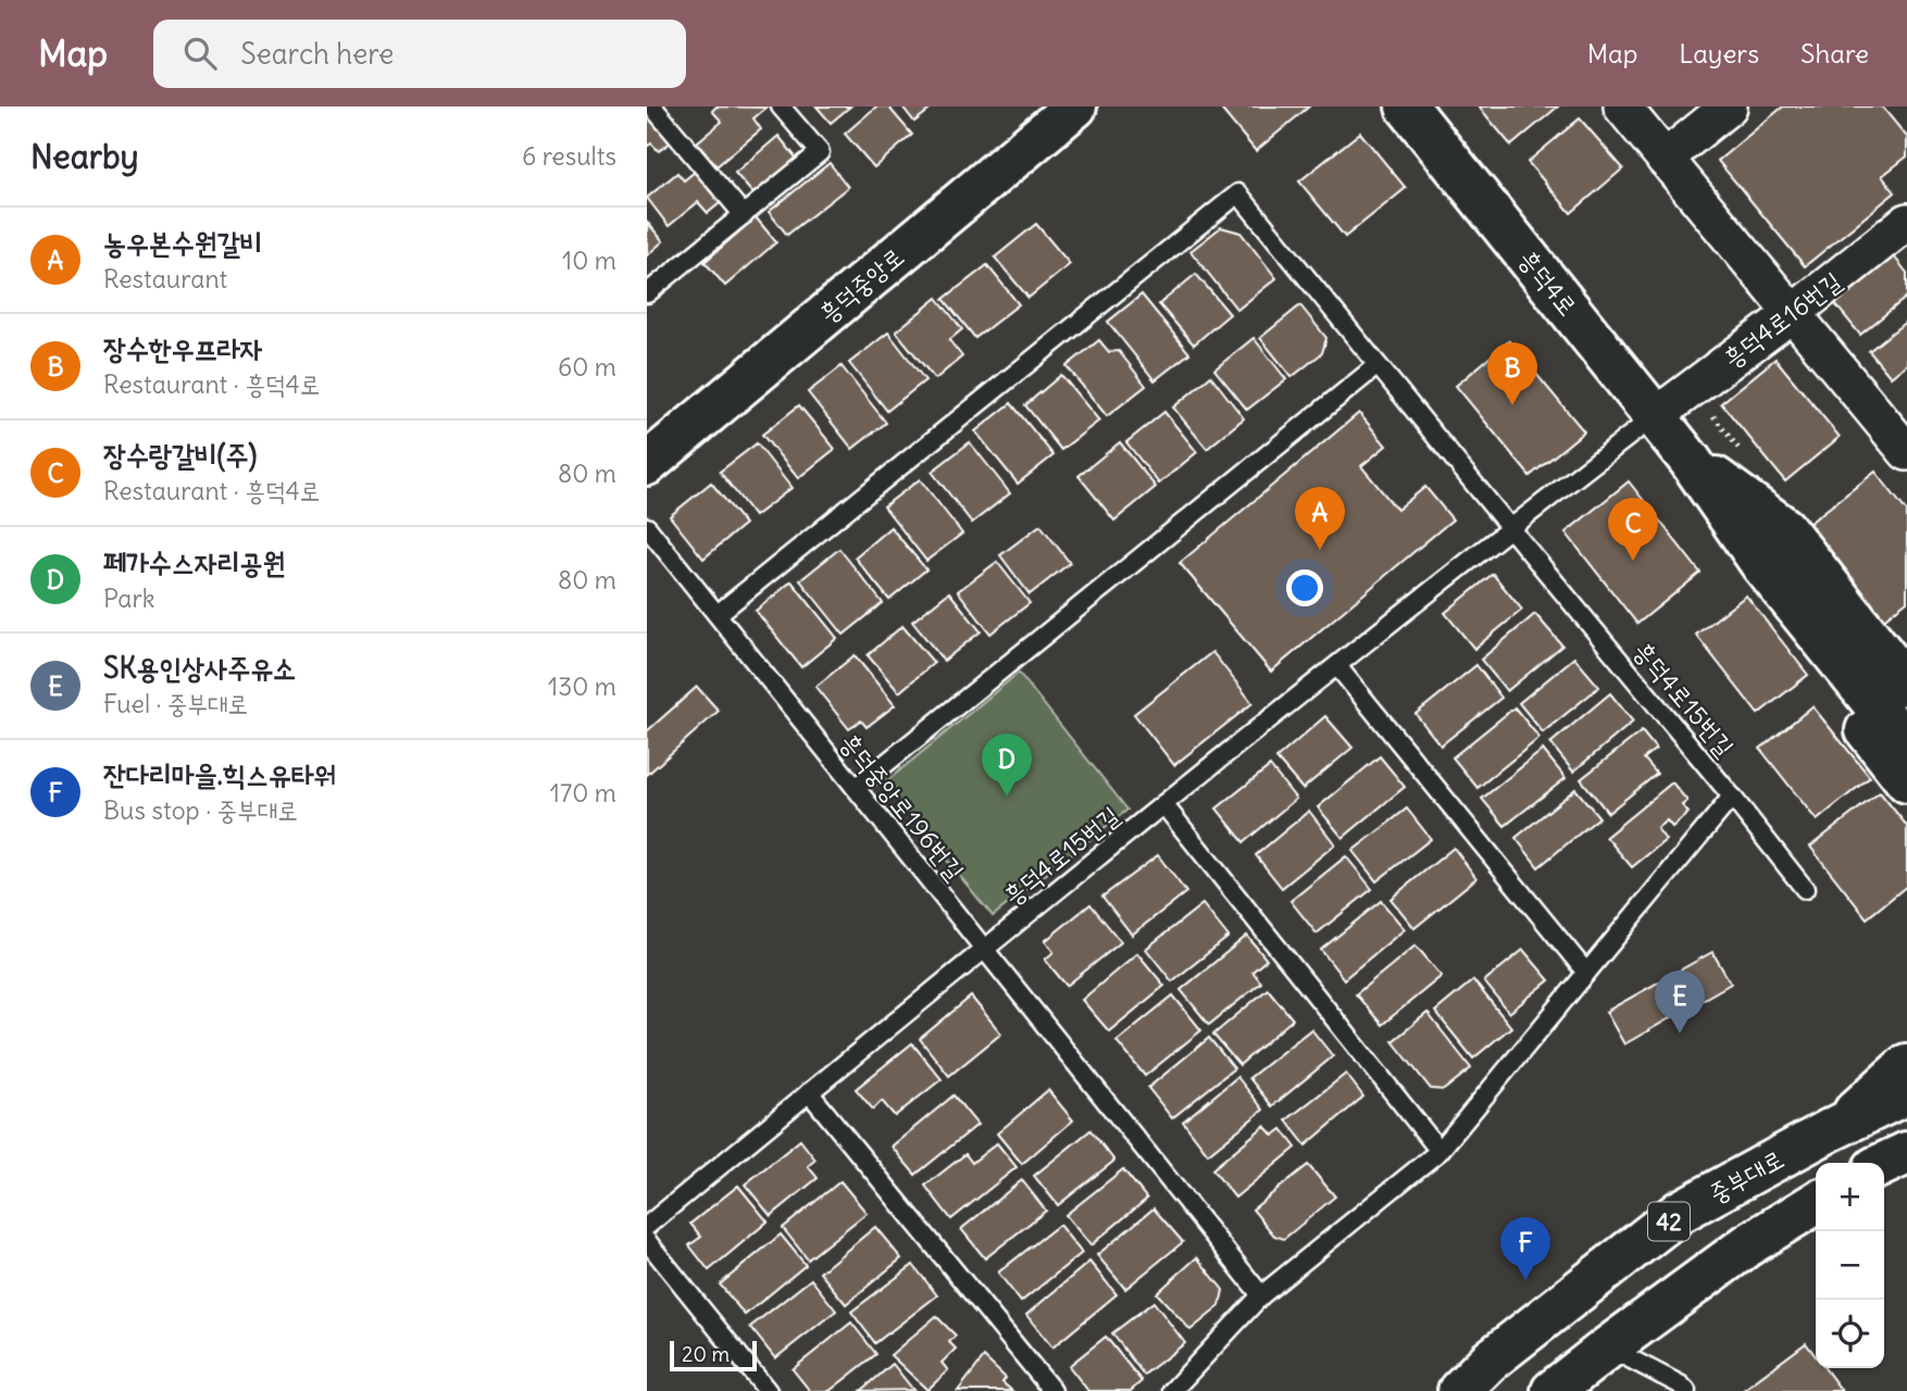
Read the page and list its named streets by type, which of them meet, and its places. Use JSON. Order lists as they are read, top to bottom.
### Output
{
  "streets": {
    "street": [
      "흥덕4로",
      "흥덕중앙로",
      "흥덕4로16번길",
      "중부대로",
      "42"
    ],
    "lane": ["흥덕4로15번길", "흥덕중앙로196번길"]
  },
  "crossings": [
    ["흥덕4로", "흥덕4로16번길"],
    ["흥덕4로", "흥덕4로15번길"],
    ["흥덕4로16번길", "흥덕4로15번길"],
    ["흥덕4로15번길", "흥덕중앙로196번길"]
  ],
  "scale_bar": "20 m",
  "page": {
    "header": "Map",
    "search": "Search here",
    "nav": ["Map", "Layers", "Share"],
    "heading": ["Nearby", "6 results"],
    "list": [
      {
        "mark": "A",
        "name": "농우본수원갈비",
        "note": "Restaurant",
        "value": "10 m"
      },
      {
        "mark": "B",
        "name": "장수한우프라자",
        "note": "Restaurant · 흥덕4로",
        "value": "60 m"
      },
      {
        "mark": "C",
        "name": "장수랑갈비(주)",
        "note": "Restaurant · 흥덕4로",
        "value": "80 m"
      },
      {
        "mark": "D",
        "name": "페가수스자리공원",
        "note": "Park",
        "value": "80 m"
      },
      {
        "mark": "E",
        "name": "SK용인상사주유소",
        "note": "Fuel · 중부대로",
        "value": "130 m"
      },
      {
        "mark": "F",
        "name": "잔다리마을.힉스유타워",
        "note": "Bus stop · 중부대로",
        "value": "170 m"
      }
    ],
    "pins": [
      "B",
      "A",
      "C",
      "D",
      "E",
      "F"
    ],
    "map_buttons": ["+", "−"],
    "scale": "20 m"
  }
}
